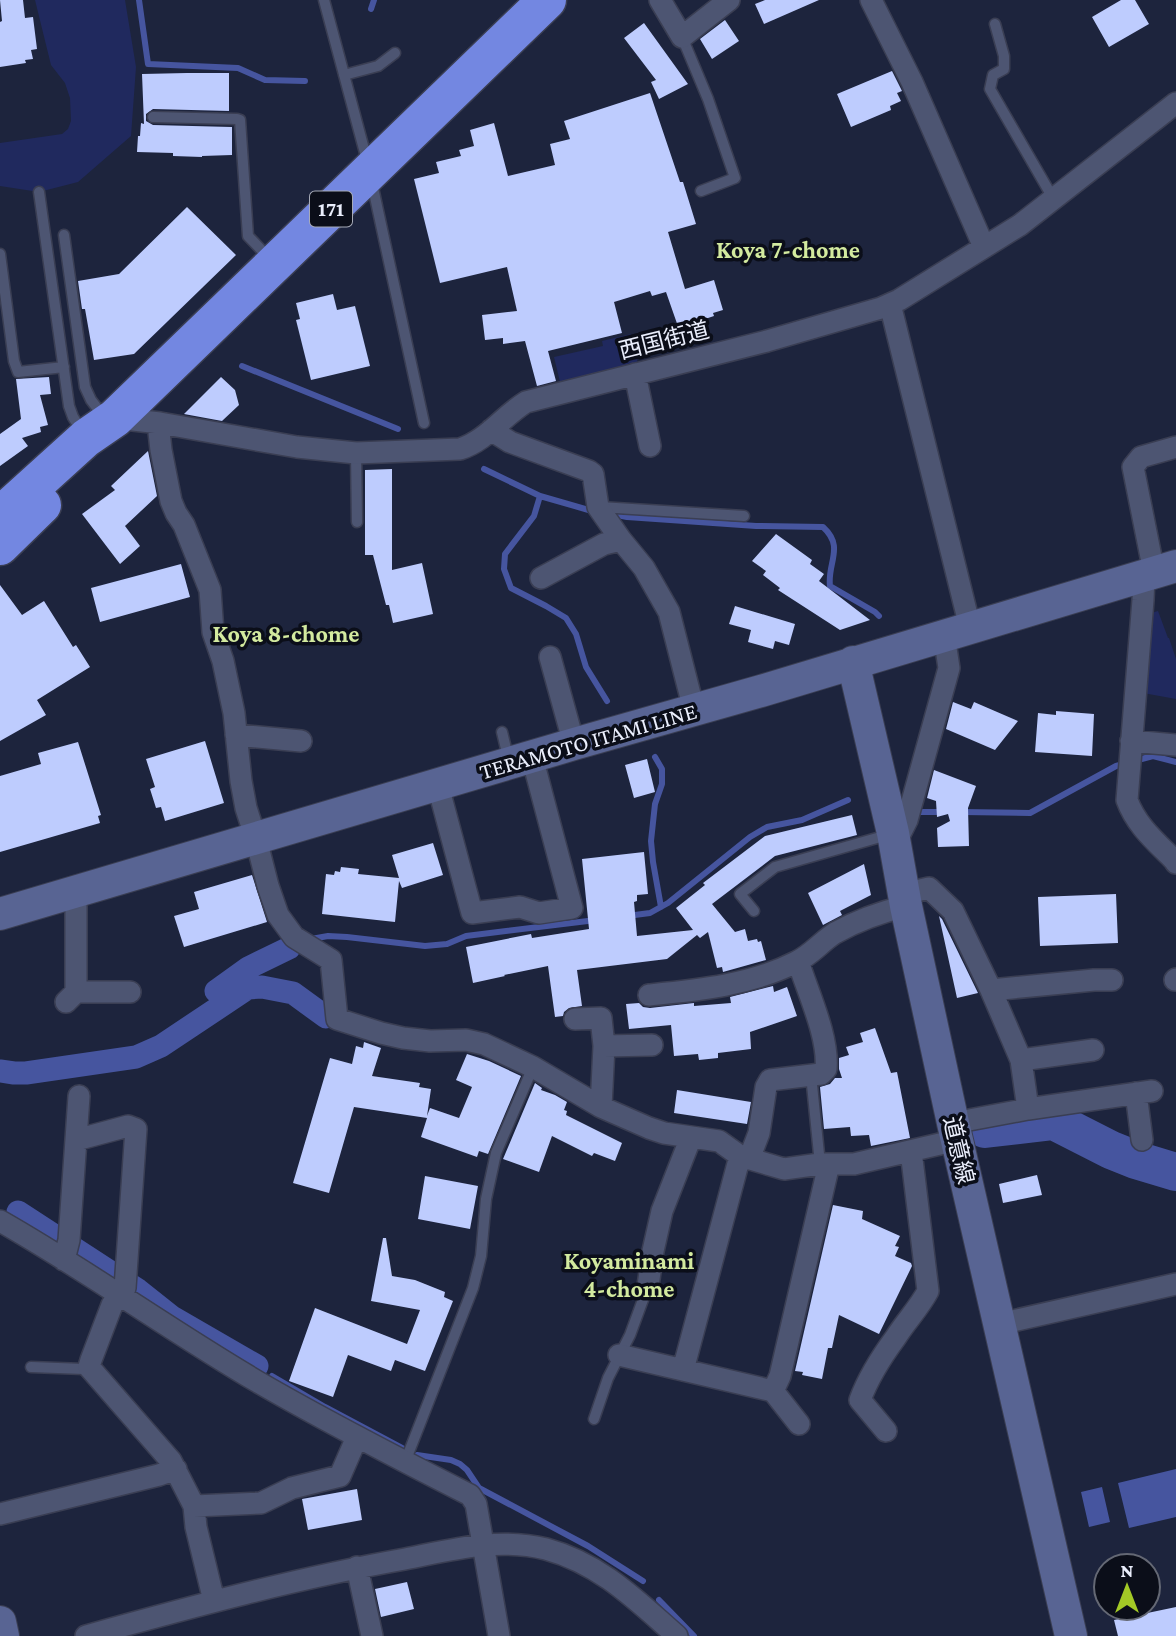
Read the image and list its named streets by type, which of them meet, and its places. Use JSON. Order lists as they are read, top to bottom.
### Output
{
  "streets": {
    "highway": ["171"],
    "main road": ["TERAMOTO ITAMI LINE", "道意線"],
    "street": ["西国街道"]
  },
  "crossings": [
    ["171", "西国街道"],
    ["TERAMOTO ITAMI LINE", "道意線"]
  ],
  "districts": ["Koya 7-chome", "Koya 8-chome", "Koyaminami 4-chome"],
  "north": "top"
}
